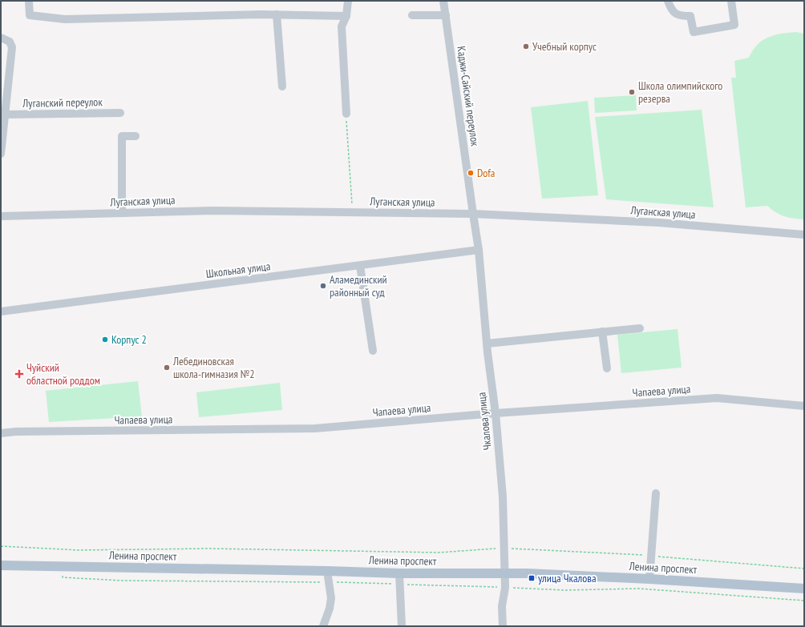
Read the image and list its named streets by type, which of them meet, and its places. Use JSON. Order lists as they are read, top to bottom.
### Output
{
  "streets": {
    "main road": ["Ленина проспект"],
    "street": [
      "Каджи-Сайский переулок",
      "Луганский переулок",
      "Луганская улица",
      "Школьная улица",
      "Чапаева улица",
      "Чкалова улица"
    ]
  },
  "crossings": [
    ["Каджи-Сайский переулок", "Луганская улица"],
    ["Каджи-Сайский переулок", "Чкалова улица"],
    ["Луганская улица", "Чкалова улица"],
    ["Школьная улица", "Чкалова улица"],
    ["Чапаева улица", "Чкалова улица"],
    ["Чкалова улица", "Ленина проспект"]
  ],
  "places": {
    "other": [
      "Учебный корпус",
      "Школа олимпийского резерва",
      "Dofa",
      "Аламединский районный суд",
      "Корпус 2",
      "Лебединовская школа-гимназия №2"
    ],
    "health": ["Чуйский областной роддом"],
    "transit": ["улица Чкалова"]
  }
}
